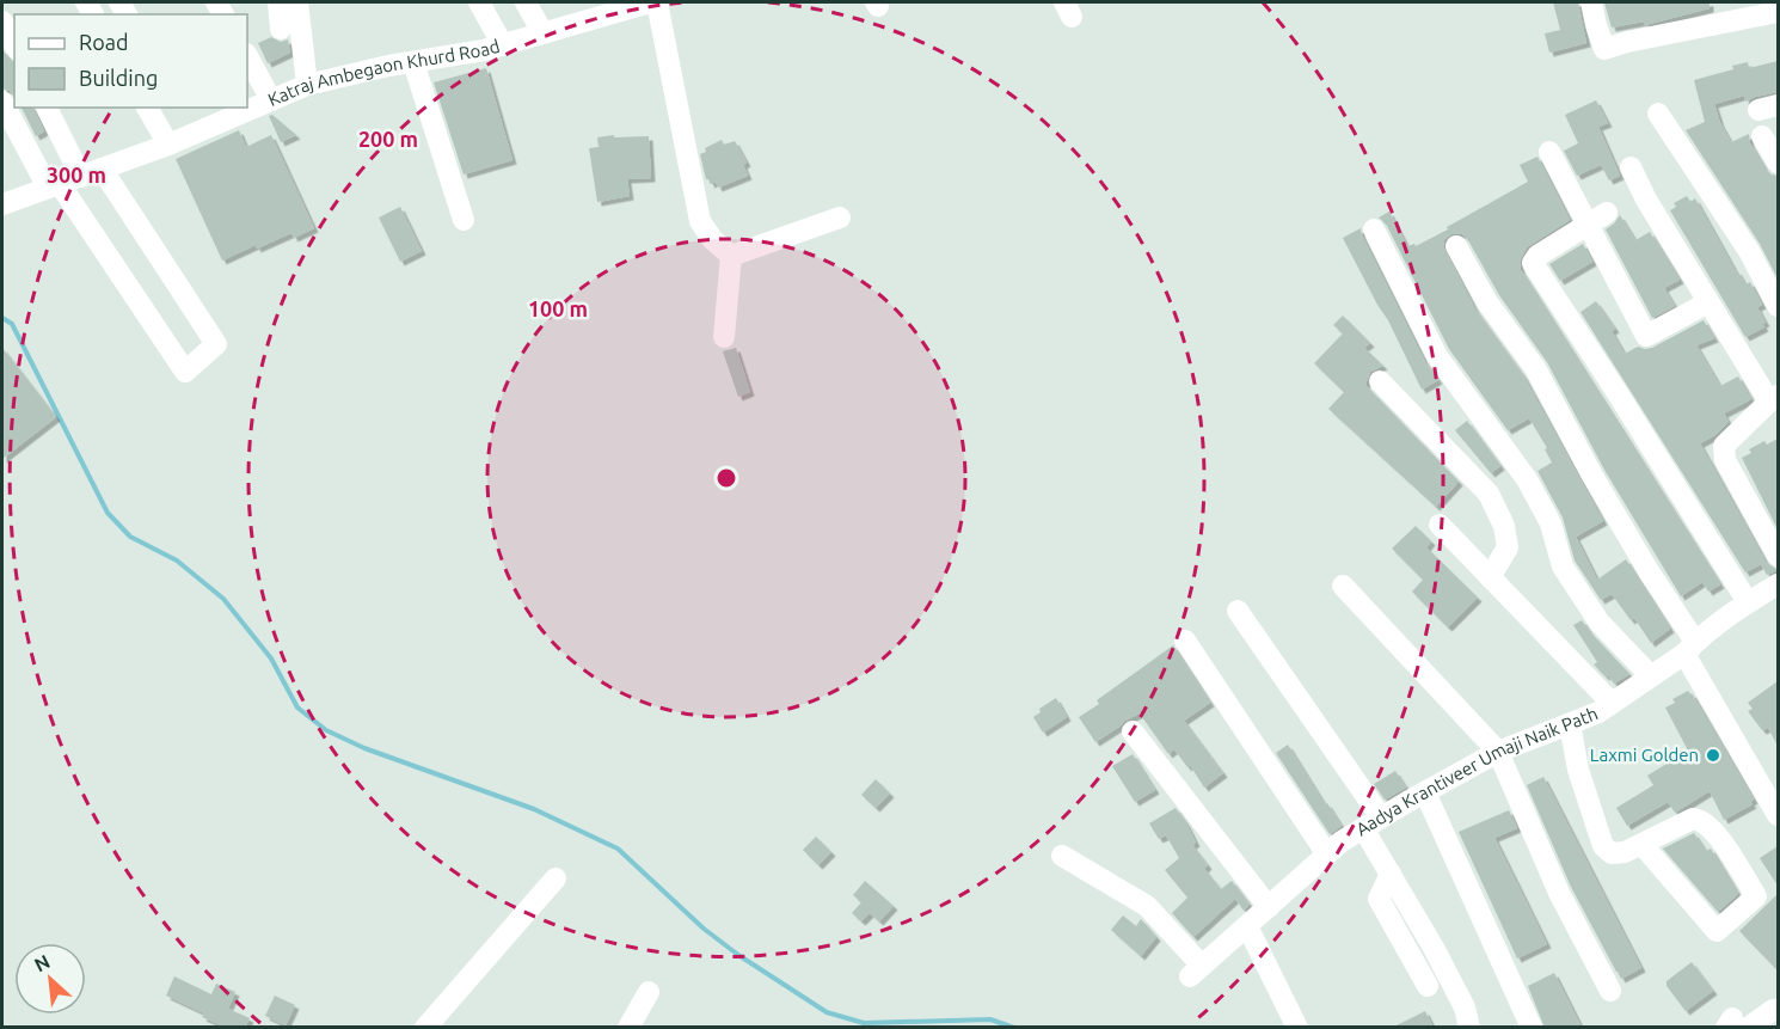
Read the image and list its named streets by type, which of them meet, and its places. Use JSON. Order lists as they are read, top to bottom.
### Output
{
  "streets": {
    "street": ["Katraj Ambegaon Khurd Road", "Aadya Krantiveer Umaji Naik Path"]
  },
  "places": ["Laxmi Golden"],
  "legend": ["Road", "Building"],
  "north": "top left",
  "rings": ["200 m", "300 m", "100 m"]
}
